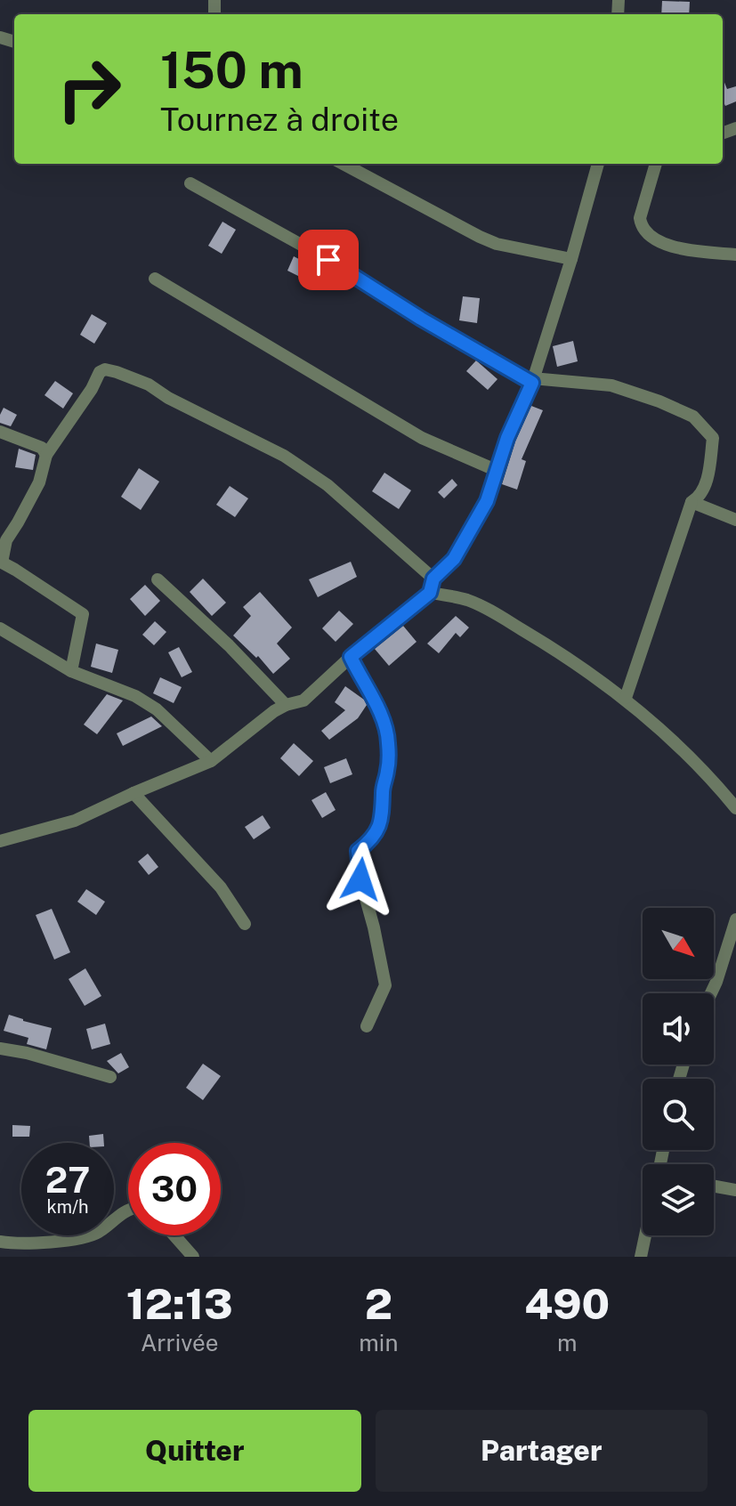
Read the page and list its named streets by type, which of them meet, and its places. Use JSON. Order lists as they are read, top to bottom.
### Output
{
  "north": "bottom right",
  "page": {
    "turn": ["150 m", "Tournez à droite"],
    "speed": "27 km/h",
    "limit": "30",
    "eta": [
      "12:13",
      "Arrivée",
      "2",
      "min",
      "490",
      "m"
    ],
    "buttons": ["Quitter", "Partager"]
  }
}
